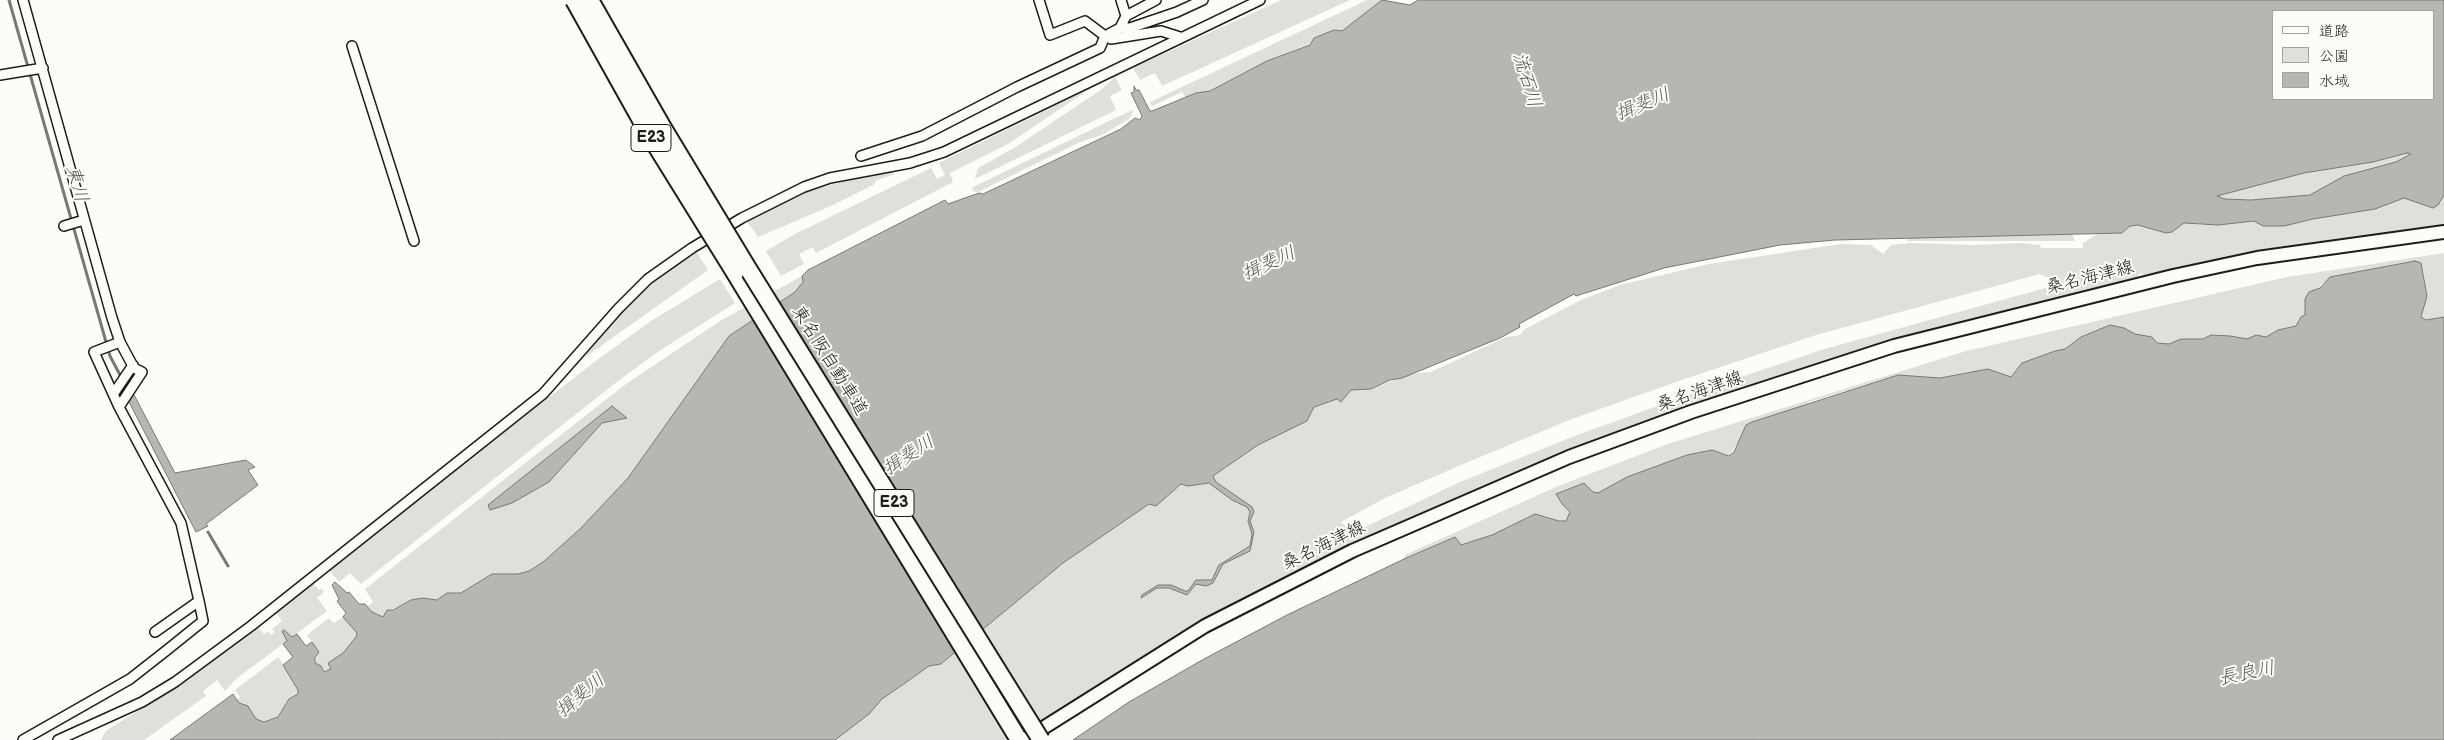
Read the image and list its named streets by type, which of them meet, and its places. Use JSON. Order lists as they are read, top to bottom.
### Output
{
  "streets": {
    "highway": ["E23", "東名阪自動車道"],
    "main road": ["桑名海津線"]
  },
  "water": [
    "流石川",
    "揖斐川",
    "東川",
    "長良川"
  ],
  "legend": ["道路", "公園", "水域"]
}
